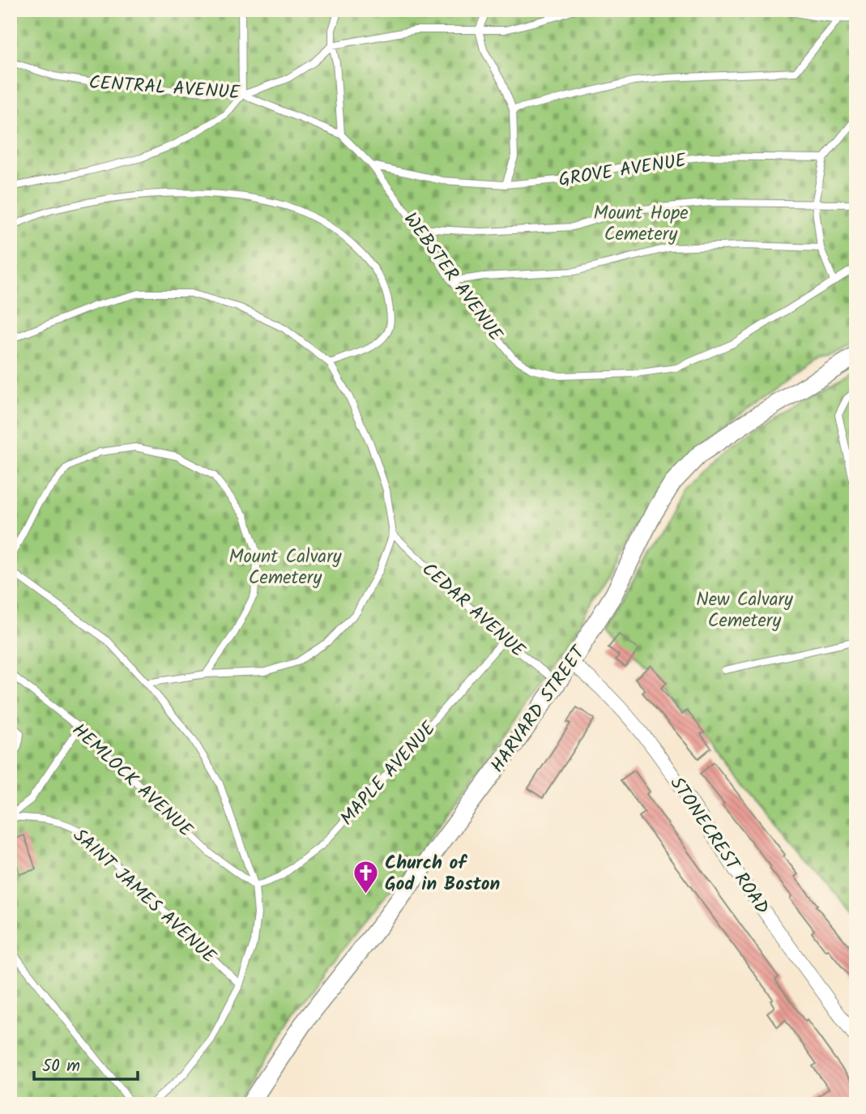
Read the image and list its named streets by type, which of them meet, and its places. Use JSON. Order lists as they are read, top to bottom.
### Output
{
  "streets": {
    "main road": ["HARVARD STREET"],
    "street": ["STONECREST ROAD"],
    "lane": [
      "CENTRAL AVENUE",
      "GROVE AVENUE",
      "WEBSTER AVENUE",
      "CEDAR AVENUE",
      "MAPLE AVENUE",
      "HEMLOCK AVENUE",
      "SAINT JAMES AVENUE"
    ]
  },
  "crossings": [
    ["CENTRAL AVENUE", "WEBSTER AVENUE"],
    ["GROVE AVENUE", "WEBSTER AVENUE"],
    ["CEDAR AVENUE", "HARVARD STREET"],
    ["CEDAR AVENUE", "MAPLE AVENUE"],
    ["HARVARD STREET", "STONECREST ROAD"],
    ["MAPLE AVENUE", "HEMLOCK AVENUE"]
  ],
  "parks": ["Mount Hope Cemetery", "Mount Calvary Cemetery", "New Calvary Cemetery"],
  "places": {
    "church": ["Church of God in Boston"]
  },
  "scale_bar": "50 m"
}
